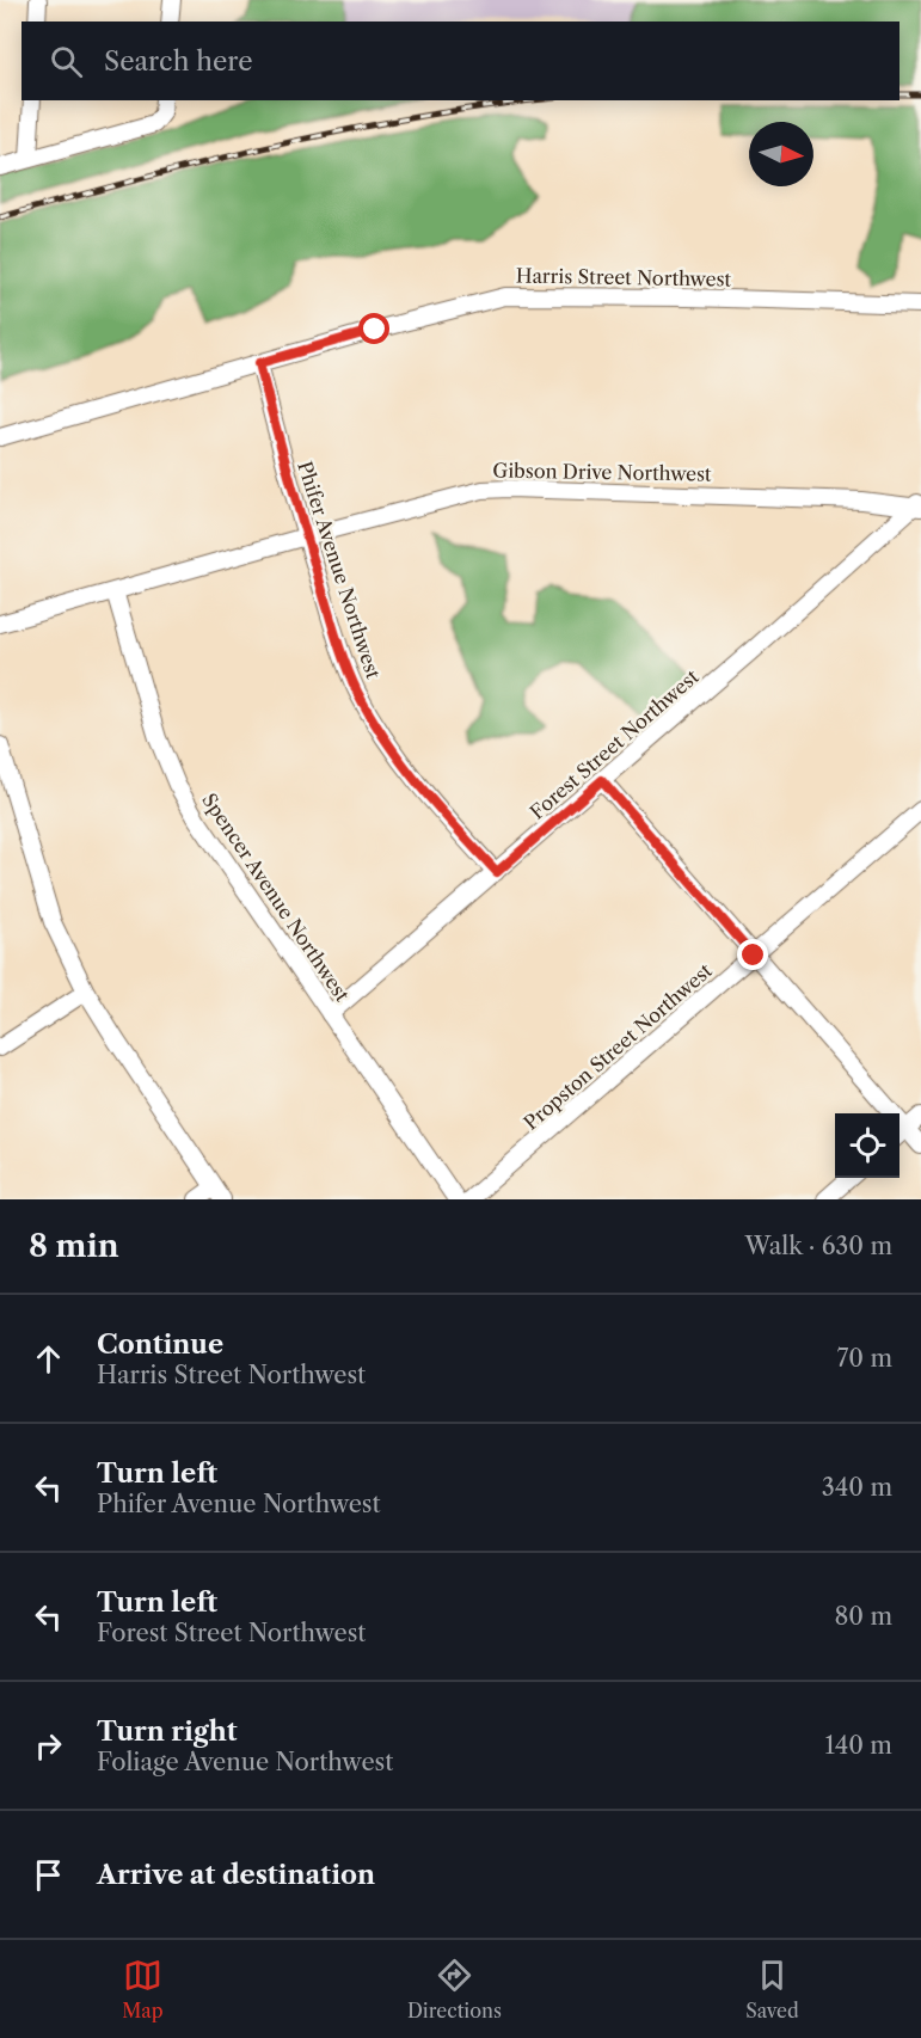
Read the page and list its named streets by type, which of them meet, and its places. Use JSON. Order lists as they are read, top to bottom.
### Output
{
  "streets": {
    "street": [
      "Harris Street Northwest",
      "Gibson Drive Northwest",
      "Phifer Avenue Northwest",
      "Forest Street Northwest",
      "Spencer Avenue Northwest",
      "Propston Street Northwest"
    ]
  },
  "crossings": [
    ["Harris Street Northwest", "Phifer Avenue Northwest"],
    ["Gibson Drive Northwest", "Phifer Avenue Northwest"],
    ["Gibson Drive Northwest", "Forest Street Northwest"],
    ["Gibson Drive Northwest", "Spencer Avenue Northwest"],
    ["Phifer Avenue Northwest", "Forest Street Northwest"],
    ["Forest Street Northwest", "Spencer Avenue Northwest"]
  ],
  "north": "right",
  "page": {
    "search": "Search here",
    "heading": ["8 min", "Walk · 630 m"],
    "list": [
      ["Continue", "Harris Street Northwest", "70 m"],
      ["Turn left", "Phifer Avenue Northwest", "340 m"],
      ["Turn left", "Forest Street Northwest", "80 m"],
      ["Turn right", "Foliage Avenue Northwest", "140 m"],
      "Arrive at destination"
    ],
    "nav": ["Map", "Directions", "Saved"]
  }
}
